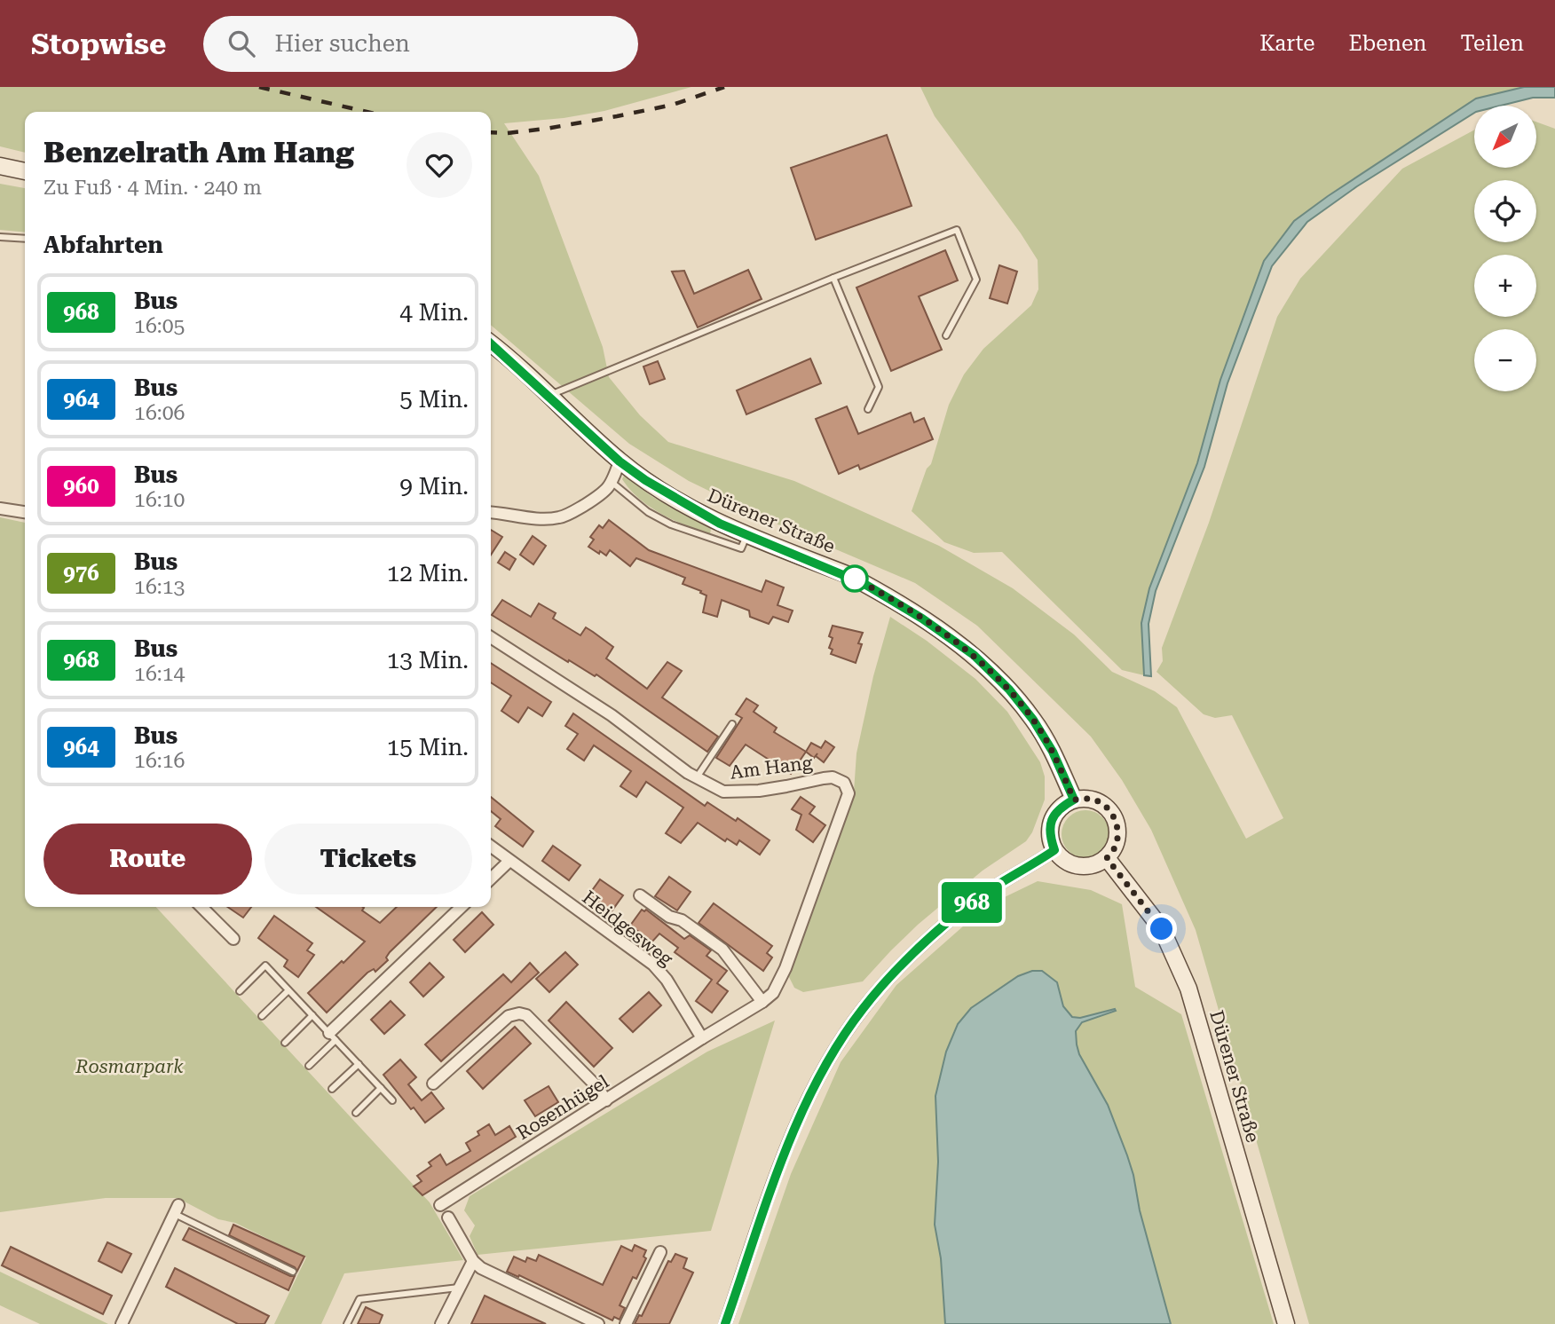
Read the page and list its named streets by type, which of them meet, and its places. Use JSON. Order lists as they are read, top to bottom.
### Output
{
  "streets": {
    "main road": ["Dürener Straße"],
    "street": ["Am Hang", "Heidgesweg", "Rosenhügel"]
  },
  "crossings": [
    ["Am Hang", "Heidgesweg"],
    ["Heidgesweg", "Rosenhügel"]
  ],
  "parks": ["Rosmarpark"],
  "lines": ["bus line 968"],
  "north": "bottom left",
  "page": {
    "header": "Stopwise",
    "search": "Hier suchen",
    "nav": ["Karte", "Ebenen", "Teilen"],
    "on_map": "968",
    "map_buttons": ["+", "−"],
    "heading": [
      ["Benzelrath Am Hang", "Zu Fuß · 4 Min. · 240 m"],
      "Abfahrten"
    ],
    "list": [
      {
        "mark": "968",
        "name": "Bus",
        "note": "16:05",
        "value": "4 Min."
      },
      {
        "mark": "964",
        "name": "Bus",
        "note": "16:06",
        "value": "5 Min."
      },
      {
        "mark": "960",
        "name": "Bus",
        "note": "16:10",
        "value": "9 Min."
      },
      {
        "mark": "976",
        "name": "Bus",
        "note": "16:13",
        "value": "12 Min."
      },
      {
        "mark": "968",
        "name": "Bus",
        "note": "16:14",
        "value": "13 Min."
      },
      {
        "mark": "964",
        "name": "Bus",
        "note": "16:16",
        "value": "15 Min."
      }
    ],
    "buttons": ["Route", "Tickets"]
  }
}
